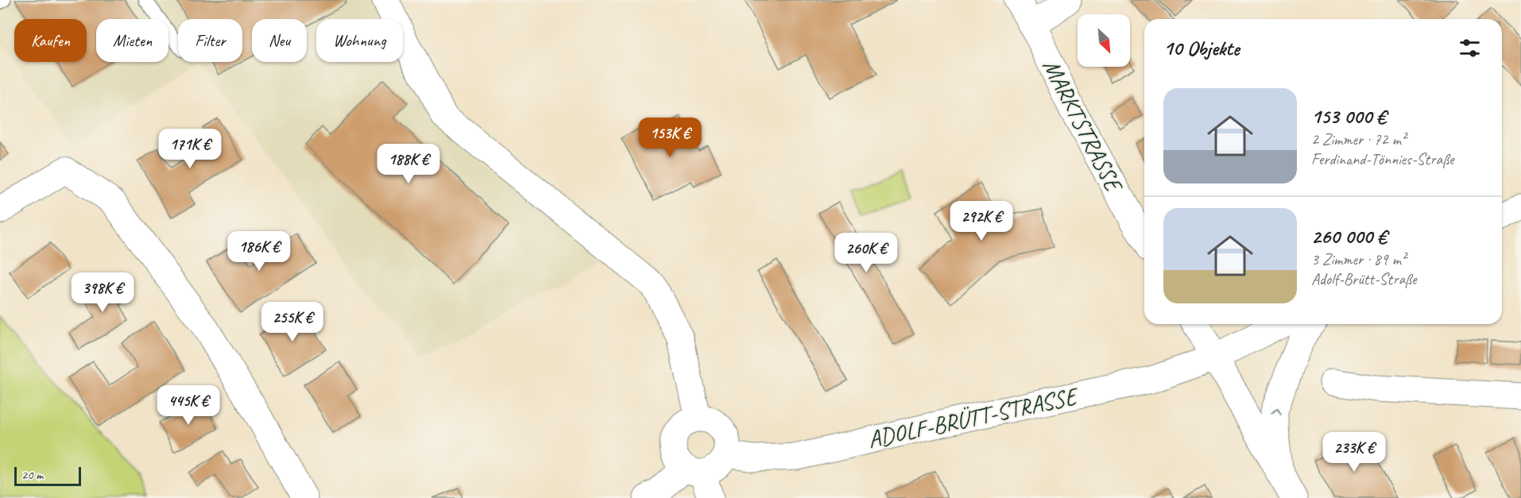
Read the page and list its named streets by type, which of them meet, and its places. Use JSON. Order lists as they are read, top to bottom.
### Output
{
  "streets": {
    "street": ["MARKTSTRASSE", "ADOLF-BRÜTT-STRASSE"]
  },
  "scale_bar": "20 m",
  "north": "bottom right",
  "page": {
    "chip": [
      "Kaufen",
      "Mieten",
      "Filter",
      "Neu",
      "Wohnung"
    ],
    "heading": "10 Objekte",
    "list": [
      {
        "name": "153 000 €",
        "note": "2 Zimmer · 72 m² · Ferdinand-Tönnies-Straße"
      },
      {
        "name": "260 000 €",
        "note": "3 Zimmer · 89 m² · Adolf-Brütt-Straße"
      }
    ],
    "price": [
      "153K €",
      "171K €",
      "188K €",
      "292K €",
      "186K €",
      "260K €",
      "398K €",
      "255K €",
      "445K €",
      "233K €"
    ],
    "scale": "20 m"
  }
}
